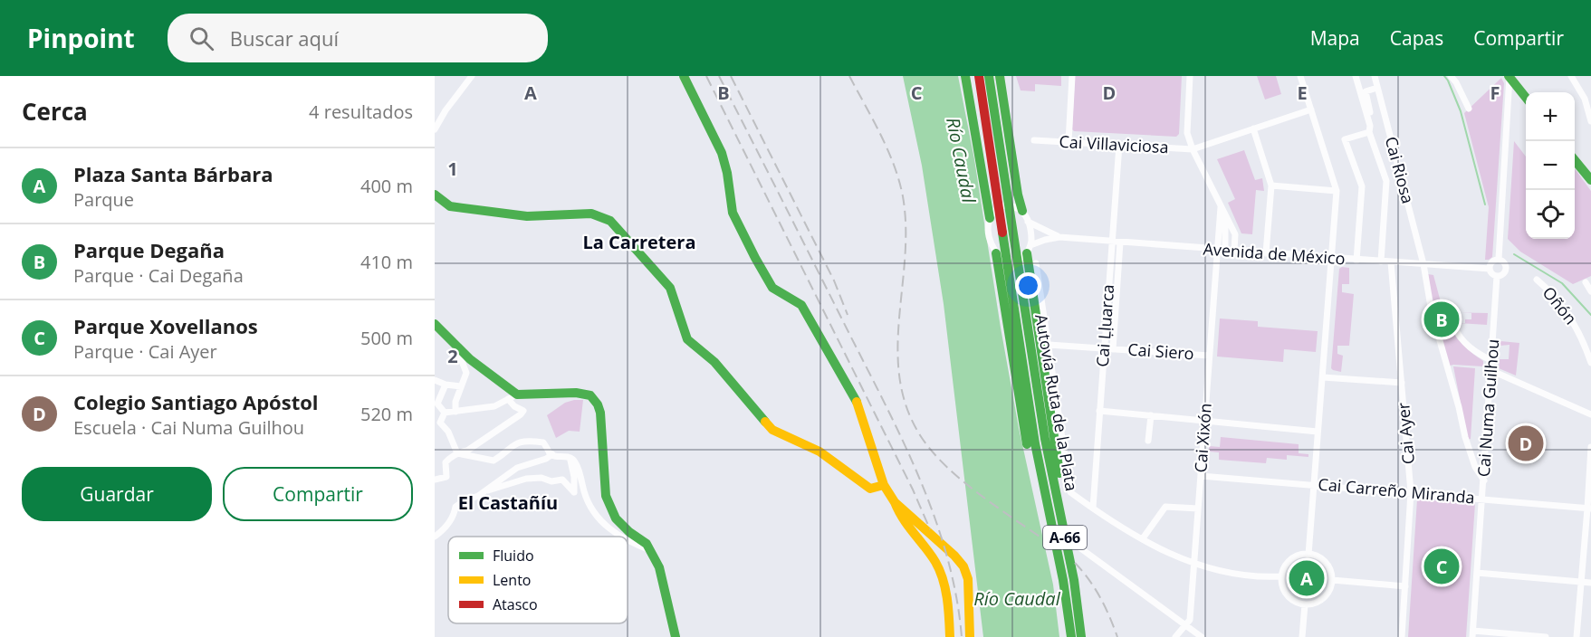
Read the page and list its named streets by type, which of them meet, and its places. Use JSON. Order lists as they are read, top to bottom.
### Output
{
  "streets": {
    "main road": ["Autovía Ruta de la Plata", "A-66"],
    "street": [
      "Cai Villaviciosa",
      "Cai Riosa",
      "Avenida de México",
      "Oñón",
      "Cai Ḷḷuarca",
      "Cai Siero",
      "Cai Numa Guilhou",
      "Cai Ayer",
      "Cai Xixón",
      "Cai Carreño Miranda"
    ]
  },
  "crossings": [
    ["Cai Villaviciosa", "Cai Ḷḷuarca"],
    ["Cai Riosa", "Avenida de México"],
    ["Cai Riosa", "Cai Numa Guilhou"],
    ["Avenida de México", "Cai Ḷḷuarca"],
    ["Avenida de México", "Cai Numa Guilhou"],
    ["Avenida de México", "Cai Ayer"],
    ["Avenida de México", "Cai Xixón"],
    ["Cai Ḷḷuarca", "Cai Siero"],
    ["Cai Siero", "Cai Xixón"],
    ["Cai Numa Guilhou", "Cai Carreño Miranda"],
    ["Cai Ayer", "Cai Carreño Miranda"],
    ["Cai Xixón", "Cai Carreño Miranda"]
  ],
  "districts": ["La Carretera", "El Castañíu"],
  "water": ["Río Caudal"],
  "legend": ["Fluido", "Lento", "Atasco"],
  "page": {
    "header": "Pinpoint",
    "search": "Buscar aquí",
    "nav": ["Mapa", "Capas", "Compartir"],
    "heading": ["Cerca", "4 resultados"],
    "map_buttons": ["+", "−"],
    "list": [
      {
        "mark": "A",
        "name": "Plaza Santa Bárbara",
        "note": "Parque",
        "value": "400 m"
      },
      {
        "mark": "B",
        "name": "Parque Degaña",
        "note": "Parque · Cai Degaña",
        "value": "410 m"
      },
      {
        "mark": "C",
        "name": "Parque Xovellanos",
        "note": "Parque · Cai Ayer",
        "value": "500 m"
      },
      {
        "mark": "D",
        "name": "Colegio Santiago Apóstol",
        "note": "Escuela · Cai Numa Guilhou",
        "value": "520 m"
      }
    ],
    "pins": [
      "B",
      "D",
      "C",
      "A"
    ],
    "buttons": ["Guardar", "Compartir"]
  },
  "grid": {
    "columns": [
      "A",
      "B",
      "C",
      "D",
      "E",
      "F"
    ],
    "rows": ["1", "2"]
  }
}
